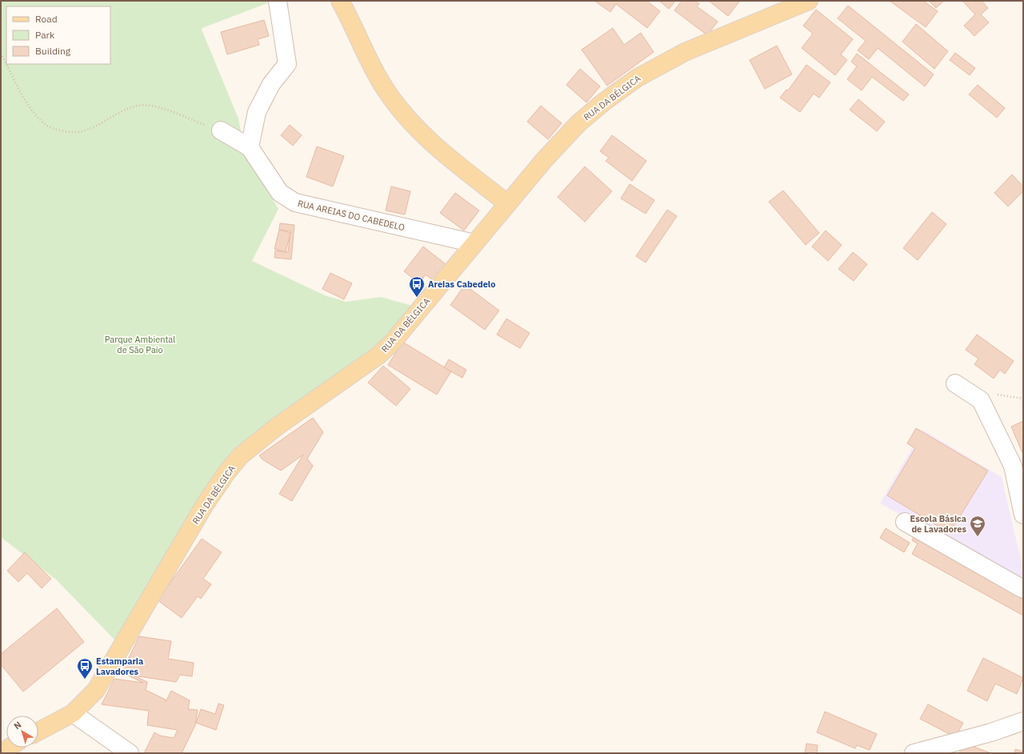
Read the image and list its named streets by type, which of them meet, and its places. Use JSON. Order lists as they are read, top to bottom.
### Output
{
  "streets": {
    "main road": ["RUA DA BÉLGICA"],
    "street": ["RUA AREIAS DO CABEDELO"]
  },
  "crossings": [
    ["RUA DA BÉLGICA", "RUA AREIAS DO CABEDELO"]
  ],
  "parks": ["Parque Ambiental de São Paio"],
  "places": {
    "bus stop": ["Areias Cabedelo", "Estamparia Lavadores"],
    "school or university": ["Escola Básica de Lavadores"]
  },
  "legend": ["Road", "Park", "Building"],
  "north": "top left"
}
